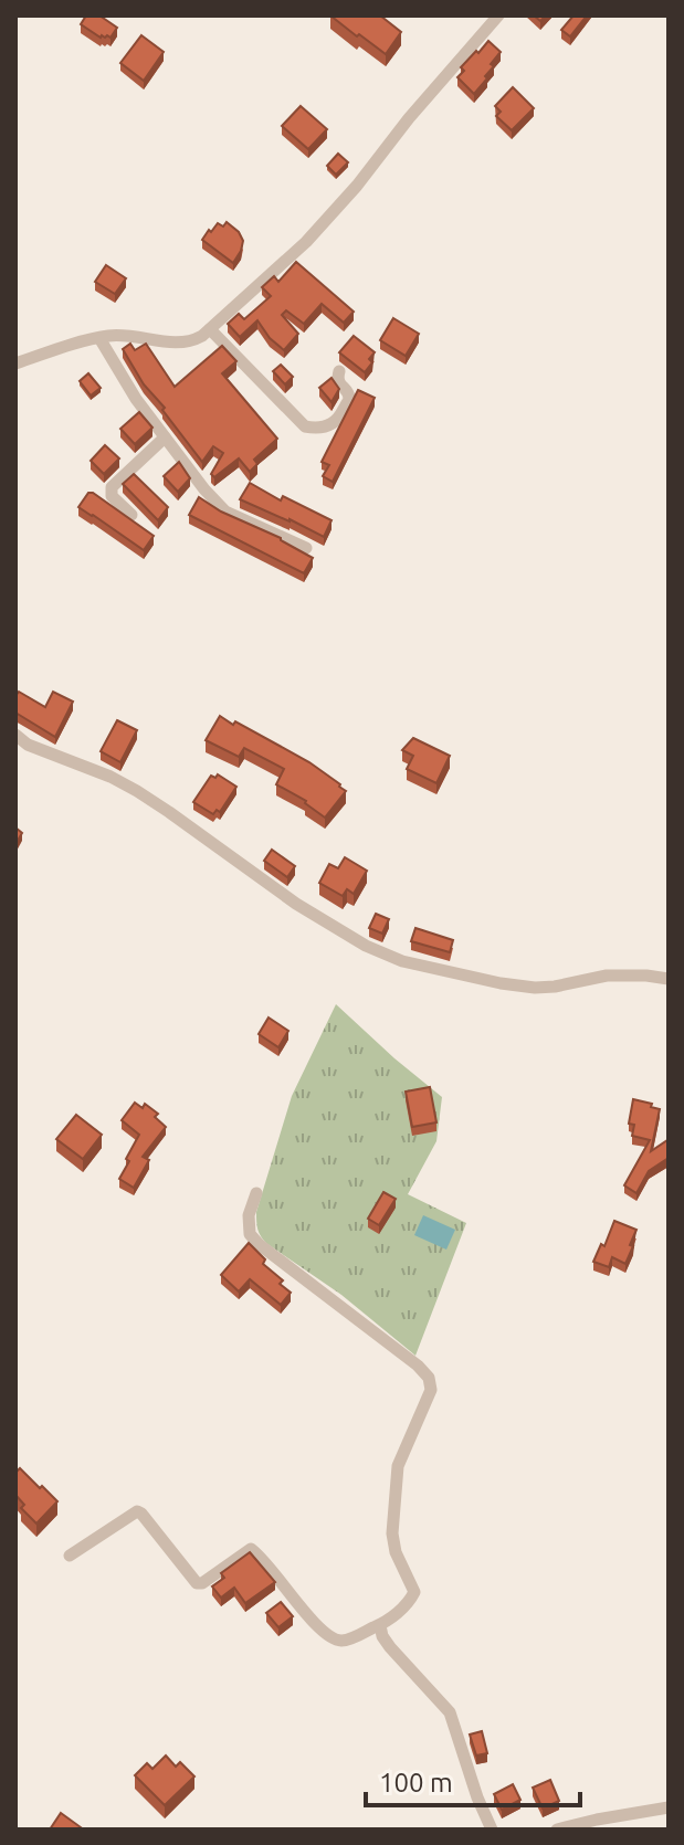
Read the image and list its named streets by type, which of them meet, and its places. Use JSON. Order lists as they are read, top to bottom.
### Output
{
  "scale_bar": "100 m"
}
